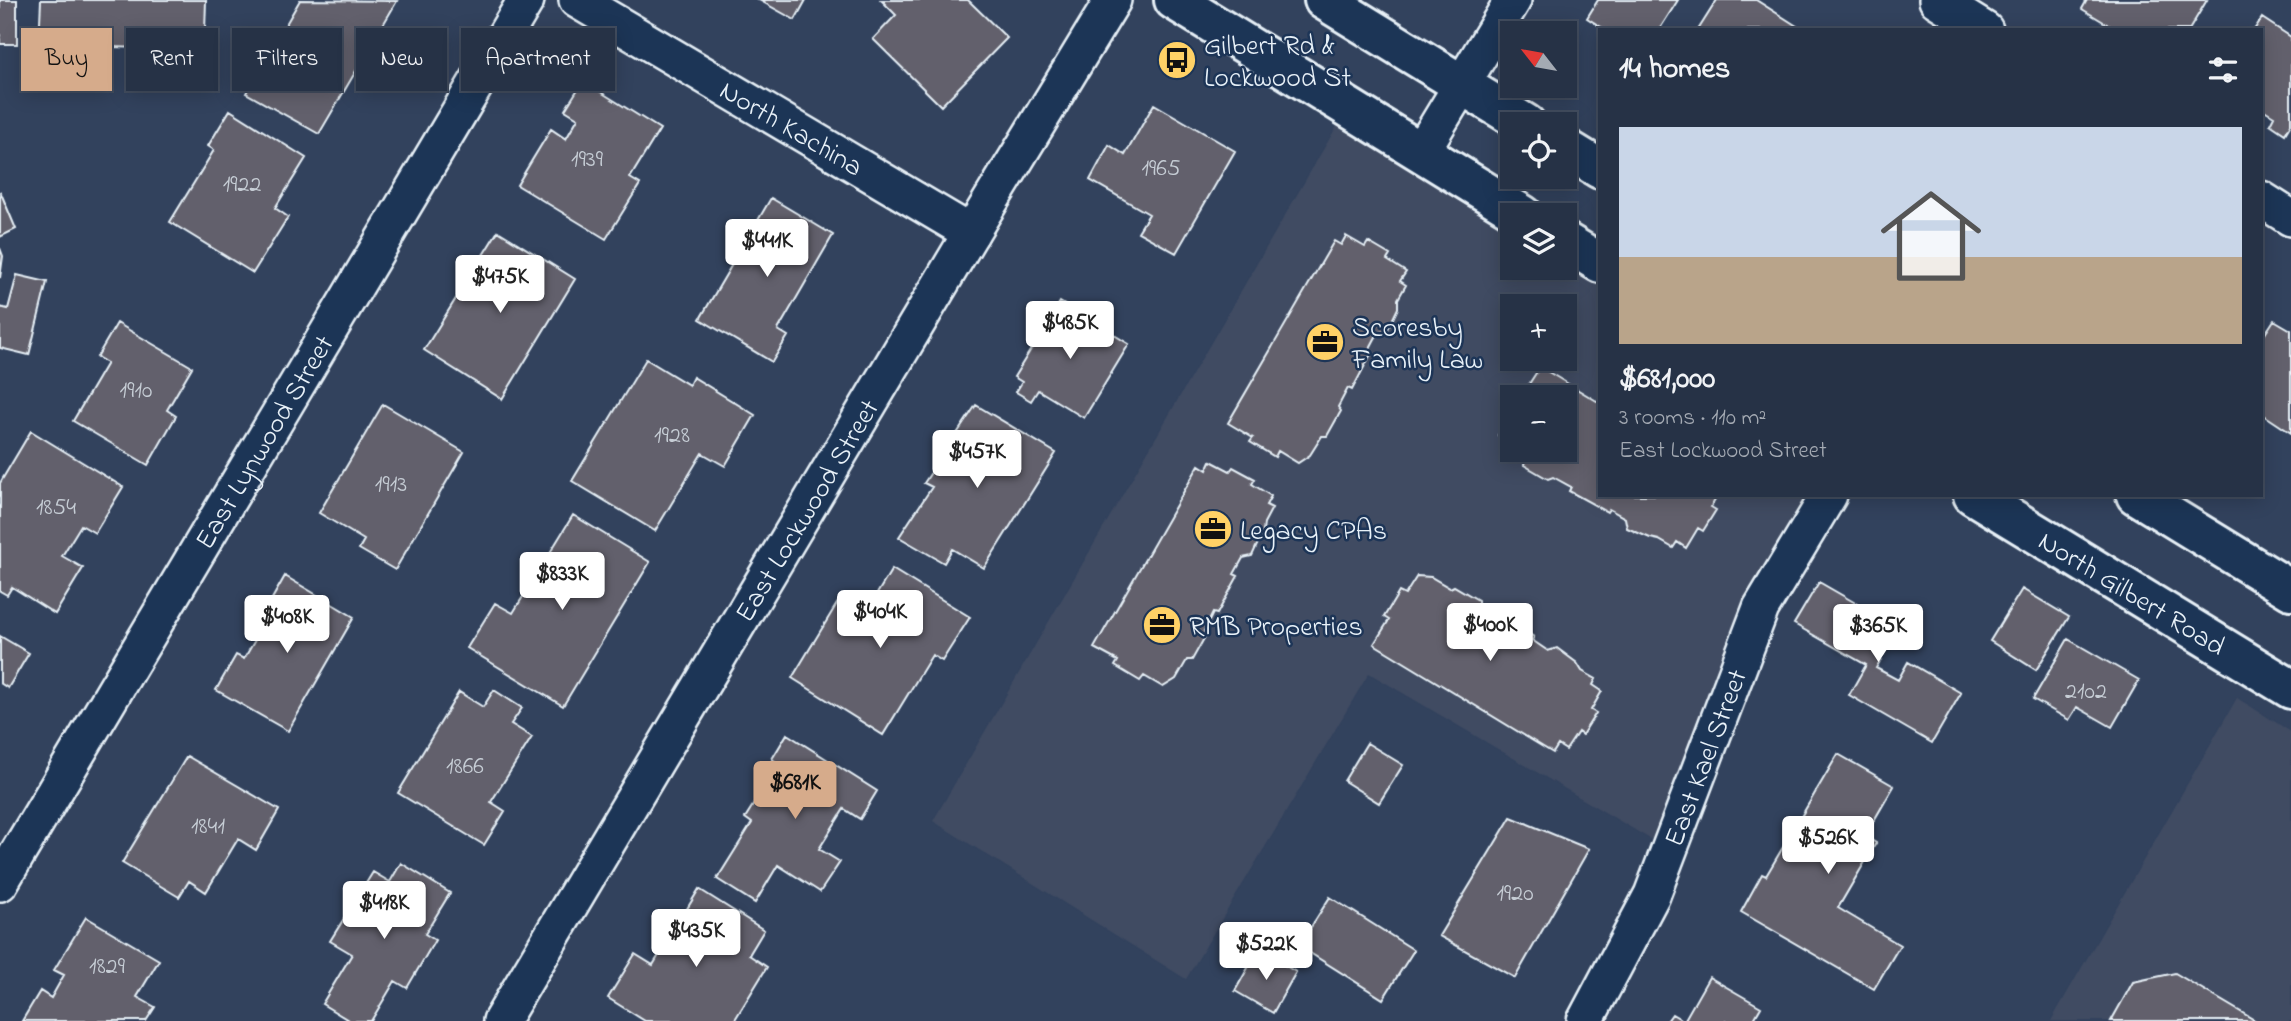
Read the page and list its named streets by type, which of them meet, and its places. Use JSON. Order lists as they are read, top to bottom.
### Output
{
  "streets": {
    "main road": ["North Gilbert Road"],
    "street": [
      "North Kachina",
      "East Lynwood Street",
      "East Lockwood Street",
      "East Kael Street"
    ]
  },
  "crossings": [
    ["North Kachina", "East Lockwood Street"]
  ],
  "places": {
    "bus stop": ["Gilbert Rd & Lockwood St"],
    "office": ["Scoresby Family Law", "Legacy CPAs", "RMB Properties"]
  },
  "house_numbers": [
    "1939",
    "1965",
    "1922",
    "1910",
    "1928",
    "1913",
    "1854",
    "2102",
    "1866",
    "1841",
    "1920",
    "1829"
  ],
  "north": "top left",
  "page": {
    "map_buttons": ["+", "−"],
    "chip": [
      "Buy",
      "Rent",
      "Filters",
      "New",
      "Apartment"
    ],
    "heading": "14 homes",
    "list": [
      {
        "name": "$681,000",
        "note": "3 rooms · 110 m² · East Lockwood Street"
      }
    ],
    "price": [
      "$441K",
      "$475K",
      "$485K",
      "$457K",
      "$833K",
      "$404K",
      "$408K",
      "$400K",
      "$365K",
      "$681K",
      "$526K",
      "$418K",
      "$435K",
      "$522K"
    ]
  }
}
